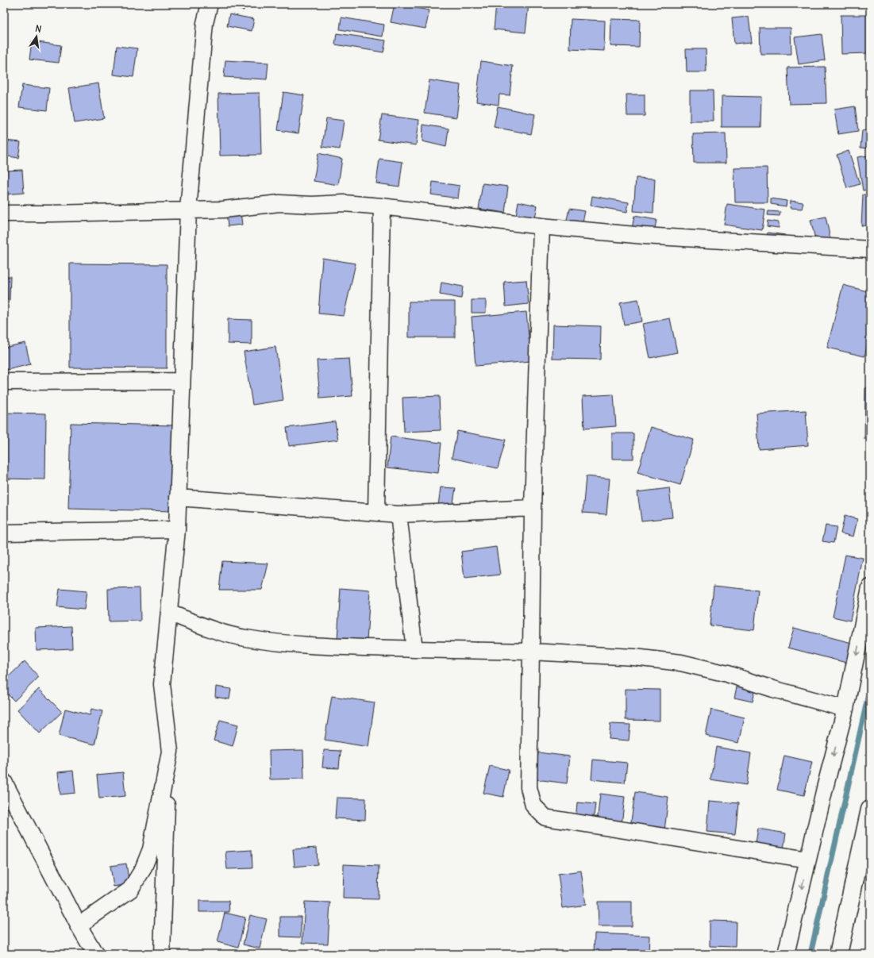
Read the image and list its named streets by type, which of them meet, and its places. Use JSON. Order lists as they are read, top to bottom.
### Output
{
  "north": "top"
}
